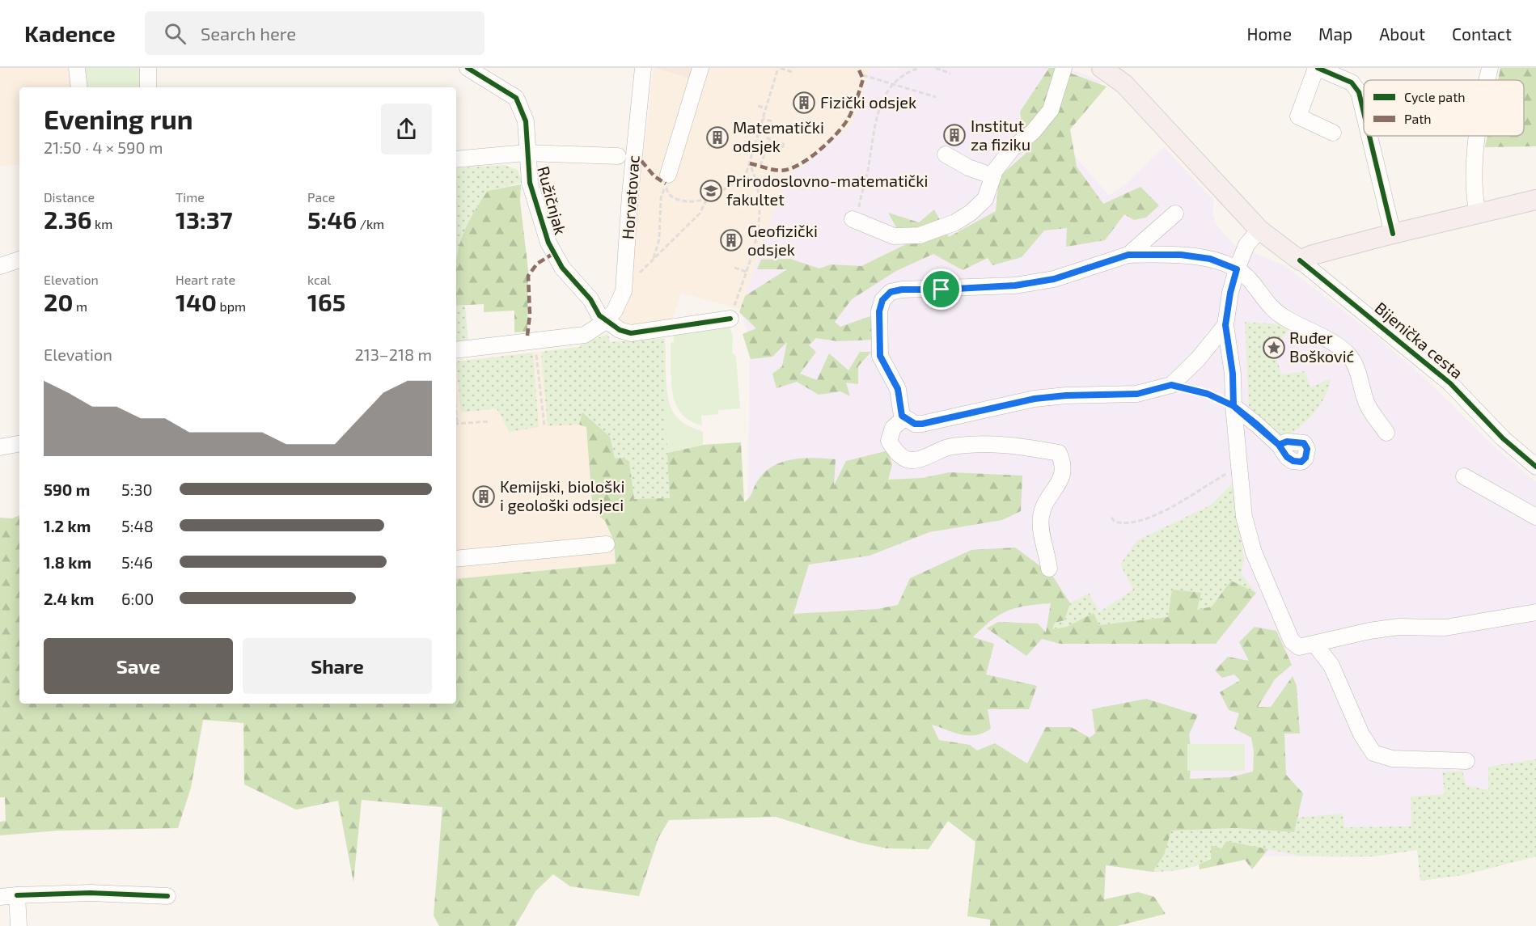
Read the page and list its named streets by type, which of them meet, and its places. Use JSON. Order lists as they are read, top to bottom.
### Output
{
  "streets": {
    "main road": ["Bijenička cesta"],
    "street": ["Horvatovac", "Ružičnjak"]
  },
  "crossings": [
    ["Horvatovac", "Ružičnjak"]
  ],
  "places": {
    "building": [
      "Fizički odsjek",
      "Institut za fiziku",
      "Matematički odsjek",
      "Geofizički odsjek",
      "Kemijski, biološki i geološki odsjeci"
    ],
    "school or university": ["Prirodoslovno-matematički fakultet"],
    "place": ["Ruđer Bošković"]
  },
  "legend": ["Cycle path", "Path"],
  "page": {
    "header": "Kadence",
    "search": "Search here",
    "nav": [
      "Home",
      "Map",
      "About",
      "Contact"
    ],
    "heading": ["Evening run", "21:50 · 4 × 590 m"],
    "stats": [
      ["Distance", "2.36 km"],
      ["Time", "13:37"],
      ["Pace", "5:46 /km"],
      ["Elevation", "20 m"],
      ["Heart rate", "140 bpm"],
      ["kcal", "165"]
    ],
    "chart": ["Elevation", "213–218 m"],
    "list": [
      {
        "name": "590 m",
        "note": "5:30"
      },
      {
        "name": "1.2 km",
        "note": "5:48"
      },
      {
        "name": "1.8 km",
        "note": "5:46"
      },
      {
        "name": "2.4 km",
        "note": "6:00"
      }
    ],
    "buttons": ["Save", "Share"]
  }
}
